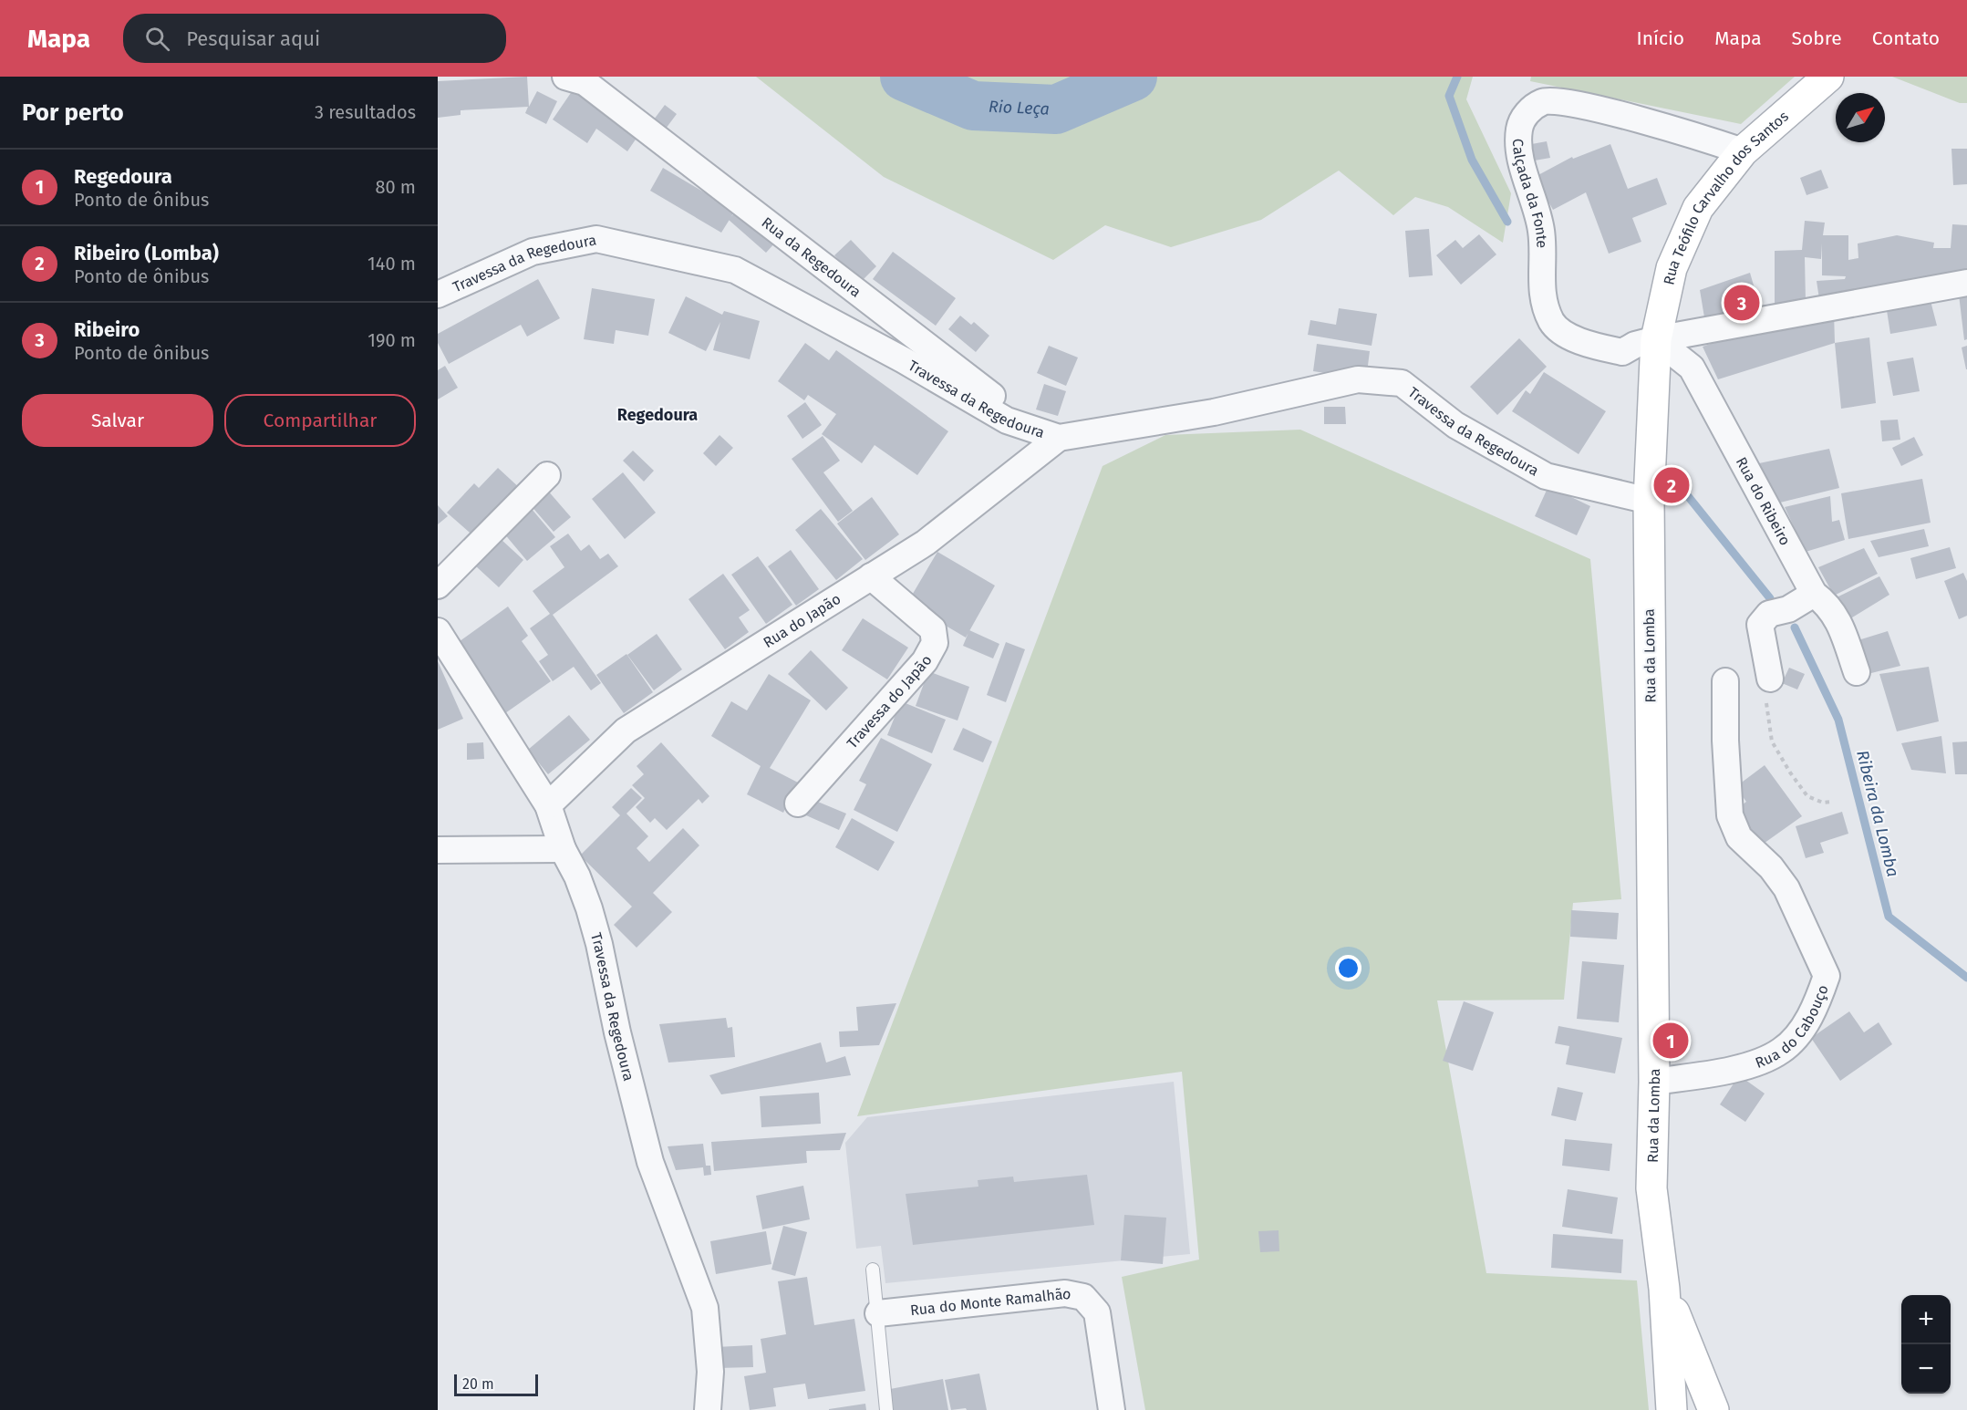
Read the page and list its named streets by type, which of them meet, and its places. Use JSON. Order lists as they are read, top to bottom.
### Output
{
  "streets": {
    "main road": ["Rua Teófilo Carvalho dos Santos", "Rua da Lomba"],
    "street": [
      "Calçada da Fonte",
      "Rua da Regedoura",
      "Travessa da Regedoura",
      "Rua do Ribeiro",
      "Rua do Japão",
      "Travessa do Japão",
      "Rua do Cabouço",
      "Rua do Monte Ramalhão"
    ]
  },
  "crossings": [
    ["Calçada da Fonte", "Rua Teófilo Carvalho dos Santos"],
    ["Calçada da Fonte", "Rua do Ribeiro"],
    ["Calçada da Fonte", "Rua da Lomba"],
    ["Rua Teófilo Carvalho dos Santos", "Rua do Ribeiro"],
    ["Rua Teófilo Carvalho dos Santos", "Rua da Lomba"],
    ["Rua da Regedoura", "Travessa da Regedoura"],
    ["Rua da Regedoura", "Rua do Japão"],
    ["Travessa da Regedoura", "Rua do Japão"],
    ["Travessa da Regedoura", "Rua da Lomba"],
    ["Rua do Ribeiro", "Rua da Lomba"],
    ["Rua do Japão", "Travessa do Japão"],
    ["Rua da Lomba", "Rua do Cabouço"]
  ],
  "districts": ["Regedoura"],
  "water": ["Rio Leça", "Ribeira da Lomba"],
  "scale_bar": "20 m",
  "north": "top right",
  "page": {
    "header": "Mapa",
    "search": "Pesquisar aqui",
    "nav": [
      "Início",
      "Mapa",
      "Sobre",
      "Contato"
    ],
    "heading": ["Por perto", "3 resultados"],
    "list": [
      {
        "mark": "1",
        "name": "Regedoura",
        "note": "Ponto de ônibus",
        "value": "80 m"
      },
      {
        "mark": "2",
        "name": "Ribeiro (Lomba)",
        "note": "Ponto de ônibus",
        "value": "140 m"
      },
      {
        "mark": "3",
        "name": "Ribeiro",
        "note": "Ponto de ônibus",
        "value": "190 m"
      }
    ],
    "pins": ["3", "2", "1"],
    "buttons": ["Salvar", "Compartilhar"],
    "map_buttons": ["+", "−"],
    "scale": "20 m"
  }
}
